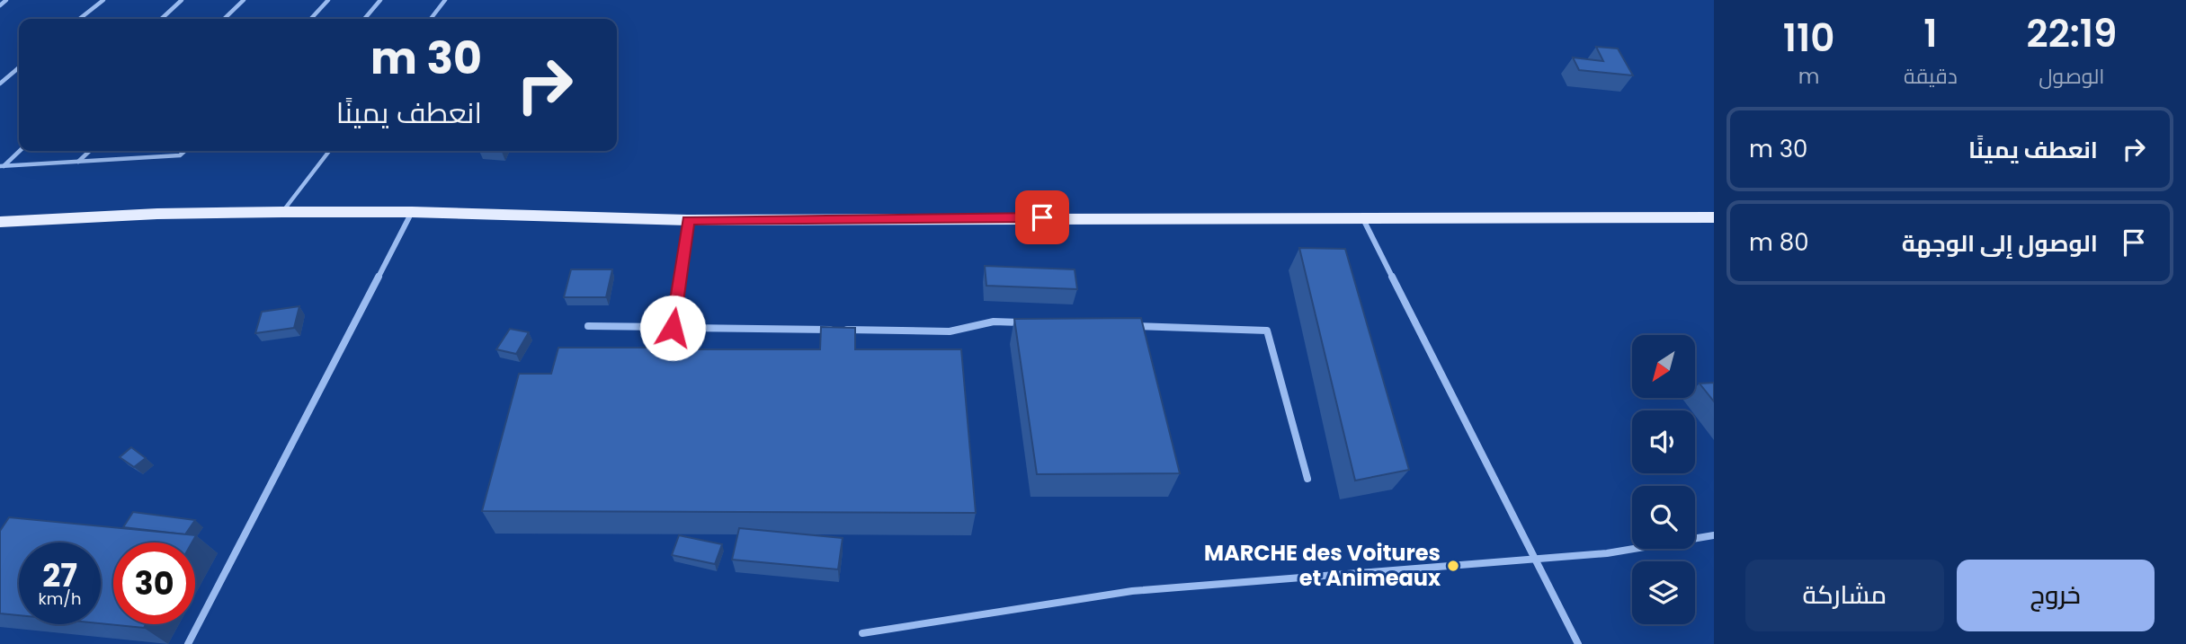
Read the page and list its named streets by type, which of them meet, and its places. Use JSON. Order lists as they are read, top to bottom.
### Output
{
  "places": ["MARCHE des Voitures et Animeaux"],
  "north": "bottom left",
  "page": {
    "eta": [
      "22:19",
      "الوصول",
      "1",
      "دقيقة",
      "110",
      "m"
    ],
    "turn": ["30 m", "انعطف يمينًا"],
    "list": [
      {
        "name": "انعطف يمينًا",
        "value": "30 m"
      },
      {
        "name": "الوصول إلى الوجهة",
        "value": "80 m"
      }
    ],
    "speed": "27 km/h",
    "limit": "30",
    "buttons": ["خروج", "مشاركة"]
  }
}
